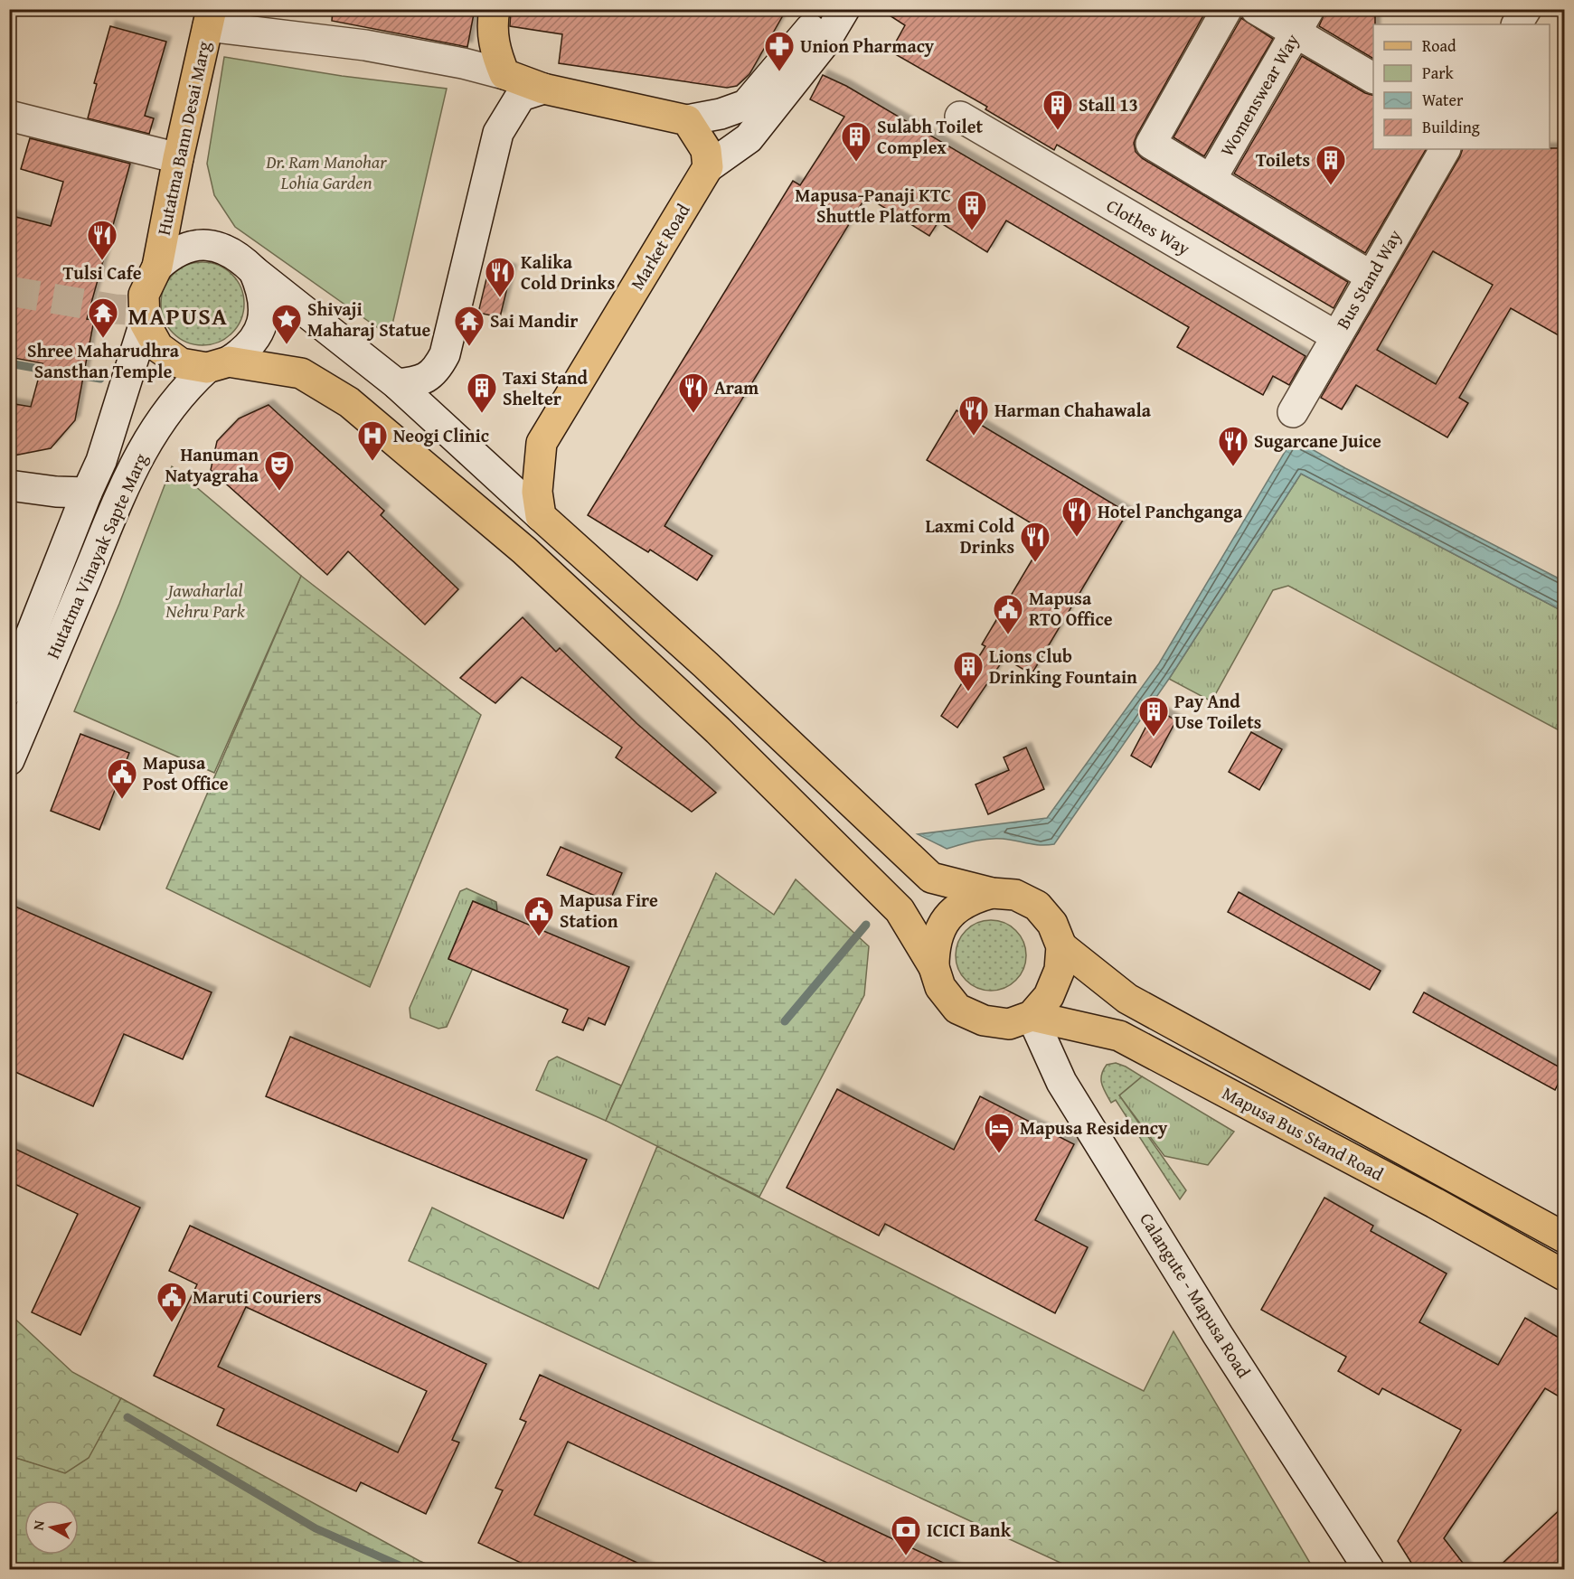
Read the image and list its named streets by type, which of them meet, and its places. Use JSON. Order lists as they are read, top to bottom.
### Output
{
  "streets": {
    "main road": [
      "Womenswear Way",
      "Hutatma Bann Desai Marg",
      "Clothes Way",
      "Market Road",
      "Bus Stand Way",
      "Hutatma Vinayak Sapte Marg",
      "Mapusa Bus Stand Road",
      "Calangute - Mapusa Road"
    ]
  },
  "crossings": [
    ["Hutatma Bann Desai Marg", "Hutatma Vinayak Sapte Marg"],
    ["Clothes Way", "Bus Stand Way"],
    ["Mapusa Bus Stand Road", "Calangute - Mapusa Road"]
  ],
  "districts": ["MAPUSA"],
  "parks": ["Dr. Ram Manohar Lohia Garden", "Jawaharlal Nehru Park"],
  "places": {
    "pharmacy": ["Union Pharmacy"],
    "building": [
      "Stall 13",
      "Sulabh Toilet Complex",
      "Toilets",
      "Mapusa-Panaji KTC Shuttle Platform",
      "Taxi Stand Shelter",
      "Lions Club Drinking Fountain",
      "Pay And Use Toilets"
    ],
    "restaurant": [
      "Tulsi Cafe",
      "Kalika Cold Drinks",
      "Aram",
      "Harman Chahawala",
      "Sugarcane Juice",
      "Hotel Panchganga",
      "Laxmi Cold Drinks"
    ],
    "temple": ["Shree Maharudhra Sansthan Temple", "Sai Mandir"],
    "place": ["Shivaji Maharaj Statue"],
    "hospital": ["Neogi Clinic"],
    "theatre": ["Hanuman Natyagraha"],
    "public building": [
      "Mapusa RTO Office",
      "Mapusa Post Office",
      "Mapusa Fire Station",
      "Maruti Couriers"
    ],
    "hotel": ["Mapusa Residency"],
    "bank": ["ICICI Bank"]
  },
  "legend": [
    "Road",
    "Park",
    "Water",
    "Building"
  ],
  "north": "left"
}
